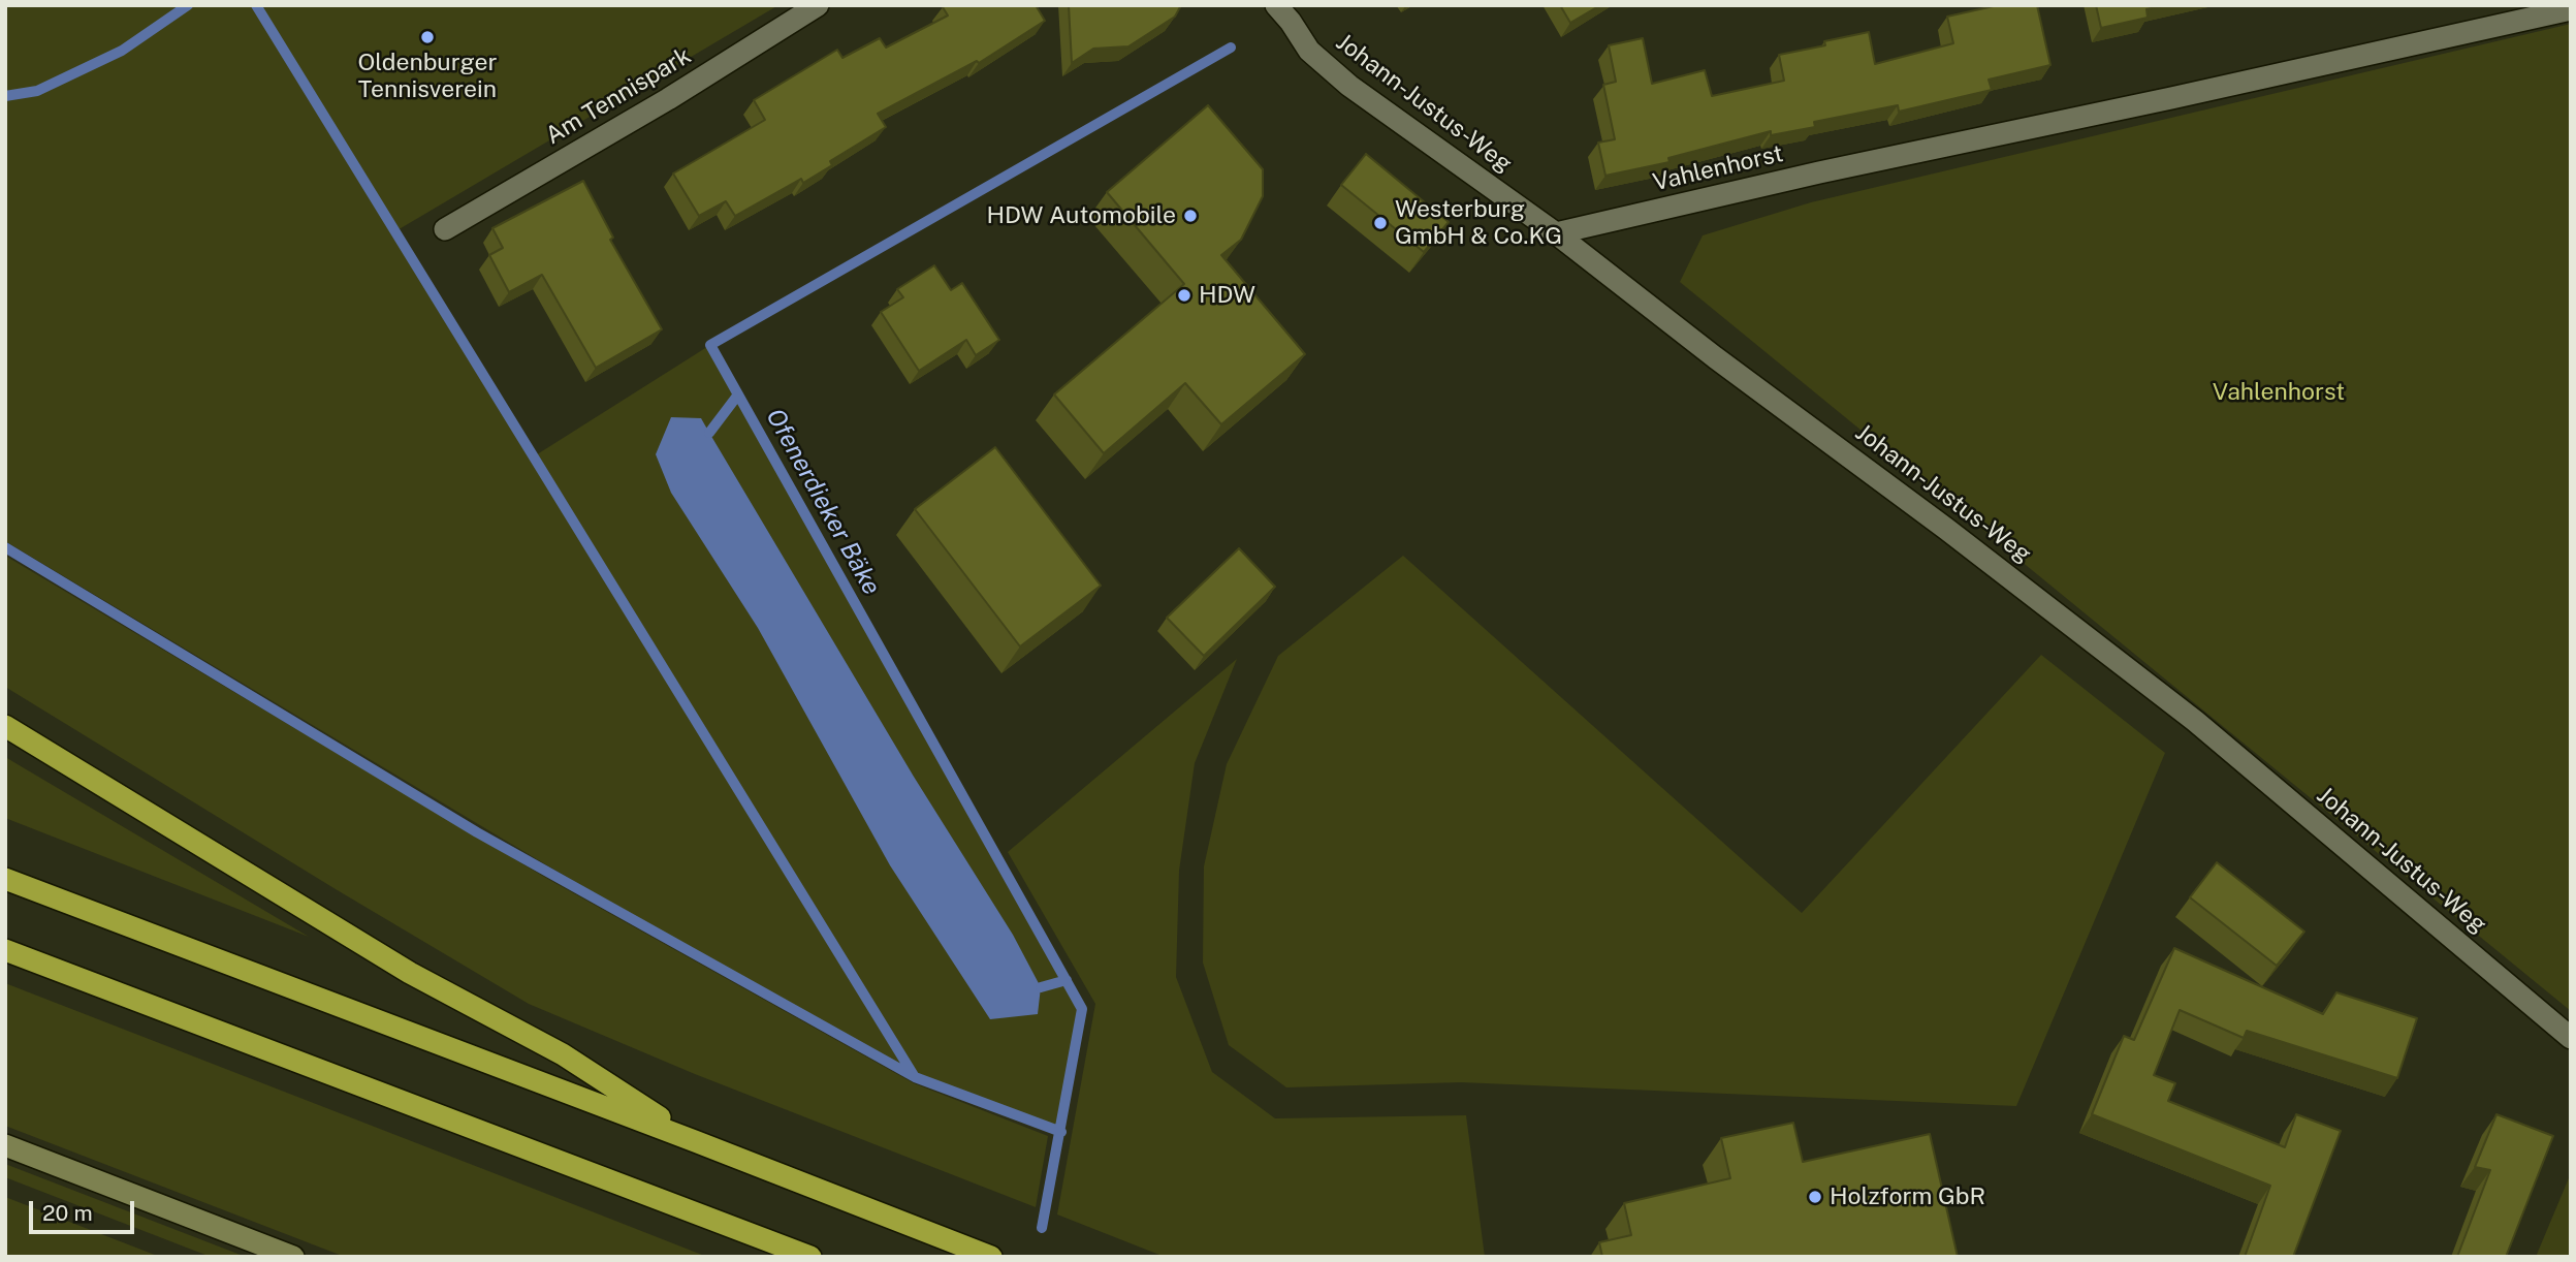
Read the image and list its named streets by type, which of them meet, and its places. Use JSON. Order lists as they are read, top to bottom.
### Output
{
  "streets": {
    "street": ["Am Tennispark", "Johann-Justus-Weg", "Vahlenhorst"]
  },
  "crossings": [
    ["Johann-Justus-Weg", "Vahlenhorst"]
  ],
  "water": ["Ofenerdieker Bäke"],
  "parks": ["Vahlenhorst"],
  "places": [
    "Oldenburger Tennisverein",
    "HDW Automobile",
    "Westerburg GmbH & Co.KG",
    "HDW",
    "Holzform GbR"
  ],
  "scale_bar": "20 m"
}
